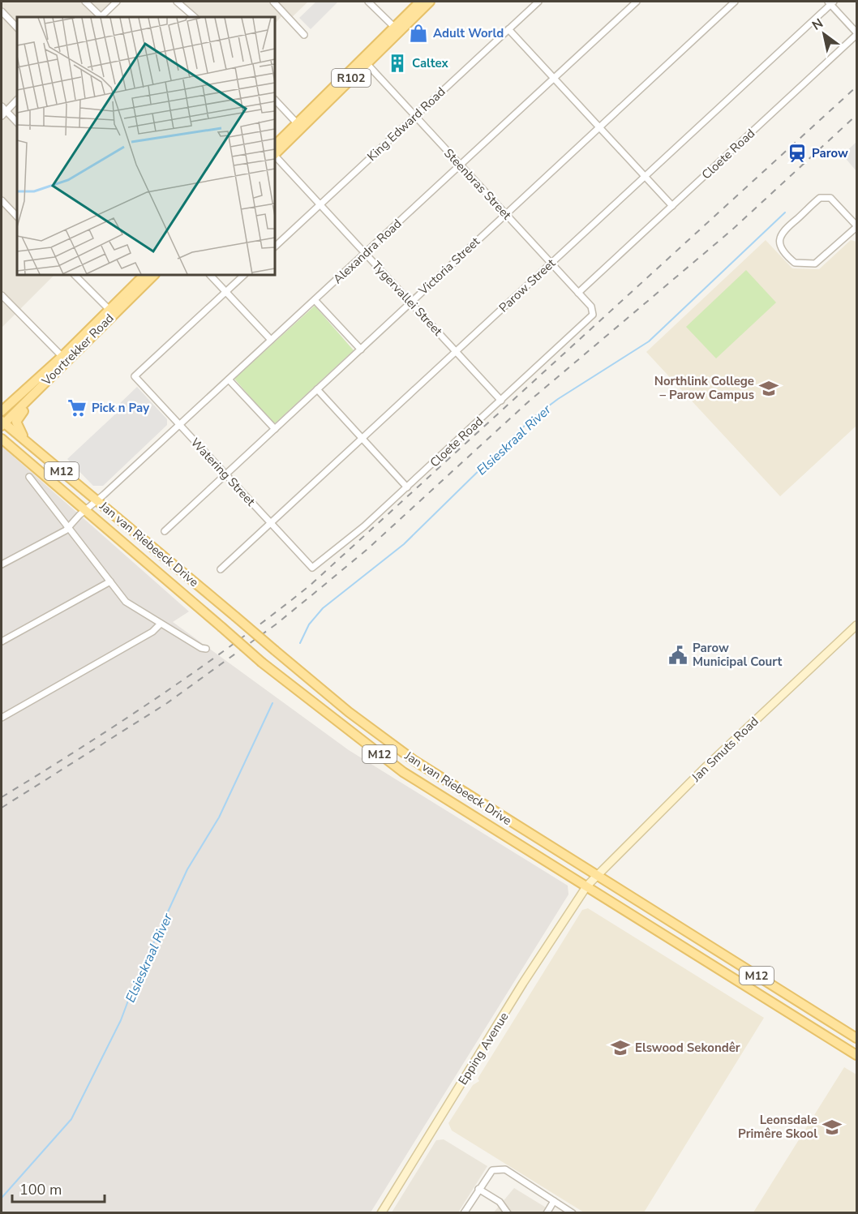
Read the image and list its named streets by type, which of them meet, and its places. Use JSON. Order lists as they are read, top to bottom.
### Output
{
  "streets": {
    "main road": [
      "R102",
      "Voortrekker Road",
      "M12",
      "Jan van Riebeeck Drive"
    ],
    "street": [
      "King Edward Road",
      "Cloete Road",
      "Steenbras Street",
      "Alexandra Road",
      "Victoria Street",
      "Parow Street",
      "Tygervallei Street",
      "Watering Street",
      "Jan Smuts Road",
      "Epping Avenue"
    ]
  },
  "crossings": [
    ["R102", "Steenbras Street"],
    ["King Edward Road", "Steenbras Street"],
    ["King Edward Road", "Tygervallei Street"],
    ["Cloete Road", "Steenbras Street"],
    ["Cloete Road", "Tygervallei Street"],
    ["Cloete Road", "Watering Street"],
    ["Steenbras Street", "Alexandra Road"],
    ["Steenbras Street", "Victoria Street"],
    ["Steenbras Street", "Parow Street"],
    ["Alexandra Road", "Tygervallei Street"],
    ["Alexandra Road", "Watering Street"],
    ["Alexandra Road", "Jan van Riebeeck Drive"],
    ["Victoria Street", "Tygervallei Street"],
    ["Victoria Street", "Watering Street"],
    ["Parow Street", "Tygervallei Street"],
    ["Parow Street", "Watering Street"],
    ["Voortrekker Road", "Jan van Riebeeck Drive"],
    ["Jan van Riebeeck Drive", "Jan Smuts Road"],
    ["Jan van Riebeeck Drive", "Epping Avenue"],
    ["Jan Smuts Road", "Epping Avenue"]
  ],
  "water": ["Elsieskraal River"],
  "places": {
    "shop": ["Adult World"],
    "building": ["Caltex"],
    "station": ["Parow"],
    "school or university": ["Northlink College – Parow Campus", "Elswood Sekondêr", "Leonsdale Primêre Skool"],
    "supermarket": ["Pick n Pay"],
    "public building": ["Parow Municipal Court"]
  },
  "scale_bar": "100 m",
  "north": "top left"
}
